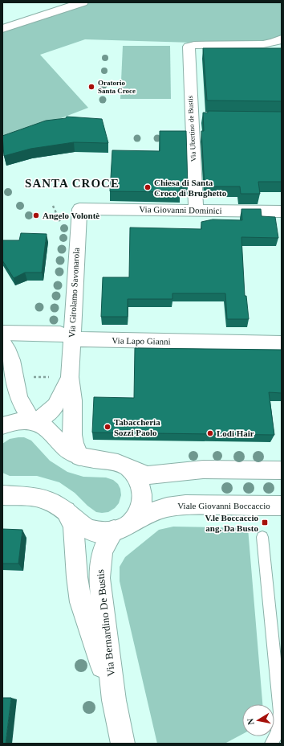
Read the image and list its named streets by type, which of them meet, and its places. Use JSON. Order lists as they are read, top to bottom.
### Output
{
  "streets": {
    "street": [
      "Via Ubertino de Bustis",
      "Via Giovanni Dominici",
      "Via Girolamo Savonarola",
      "Via Lapo Gianni",
      "Viale Giovanni Boccaccio",
      "Via Bernardino De Bustis"
    ]
  },
  "crossings": [
    ["Via Ubertino de Bustis", "Via Giovanni Dominici"],
    ["Via Giovanni Dominici", "Via Girolamo Savonarola"],
    ["Via Girolamo Savonarola", "Via Lapo Gianni"],
    ["Viale Giovanni Boccaccio", "Via Bernardino De Bustis"]
  ],
  "districts": ["SANTA CROCE"],
  "places": {
    "other": [
      "Oratorio Santa Croce",
      "Chiesa di Santa Croce di Brughetto",
      "Angelo Volontè",
      "Tabaccheria Sozzi Paolo",
      "Lodi Hair"
    ],
    "transit": ["V.le Boccaccio ang. Da Busto"]
  },
  "north": "left"
}
